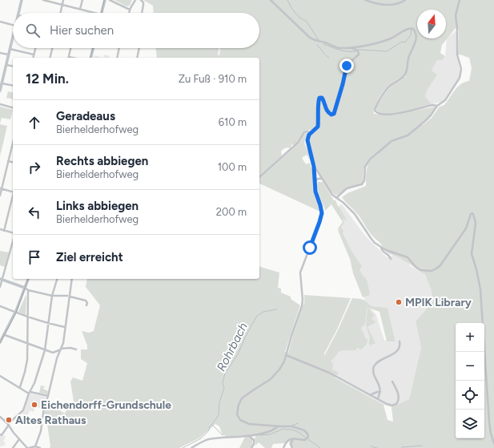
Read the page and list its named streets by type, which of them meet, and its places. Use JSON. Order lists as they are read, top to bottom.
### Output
{
  "water": ["Rohrbach"],
  "places": ["MPIK Library", "Eichendorff-Grundschule", "Altes Rathaus"],
  "north": "top",
  "page": {
    "search": "Hier suchen",
    "heading": ["12 Min.", "Zu Fuß · 910 m"],
    "list": [
      ["Geradeaus", "Bierhelderhofweg", "610 m"],
      ["Rechts abbiegen", "Bierhelderhofweg", "100 m"],
      ["Links abbiegen", "Bierhelderhofweg", "200 m"],
      "Ziel erreicht"
    ],
    "map_buttons": ["+", "−"]
  }
}
